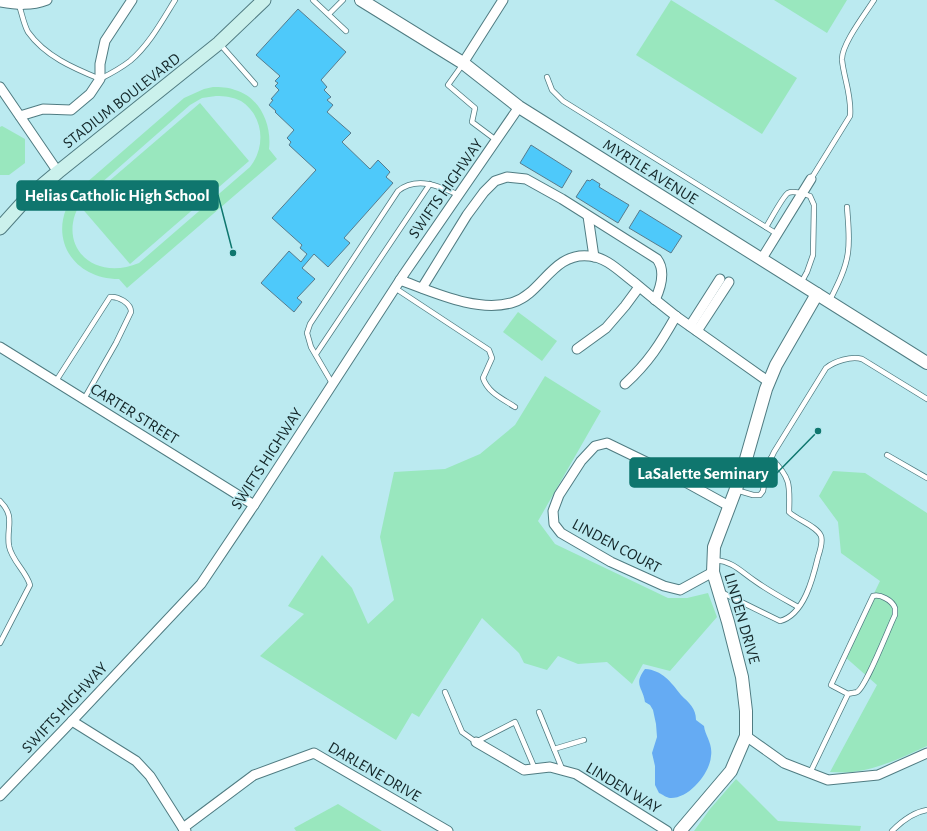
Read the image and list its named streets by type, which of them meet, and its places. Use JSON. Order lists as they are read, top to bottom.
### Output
{
  "streets": {
    "main road": ["STADIUM BOULEVARD"],
    "street": [
      "MYRTLE AVENUE",
      "SWIFTS HIGHWAY",
      "CARTER STREET",
      "LINDEN COURT",
      "LINDEN DRIVE",
      "DARLENE DRIVE",
      "LINDEN WAY"
    ]
  },
  "crossings": [
    ["MYRTLE AVENUE", "SWIFTS HIGHWAY"],
    ["MYRTLE AVENUE", "LINDEN DRIVE"],
    ["SWIFTS HIGHWAY", "CARTER STREET"],
    ["LINDEN COURT", "LINDEN DRIVE"]
  ],
  "places": ["Helias Catholic High School", "LaSalette Seminary"]
}
